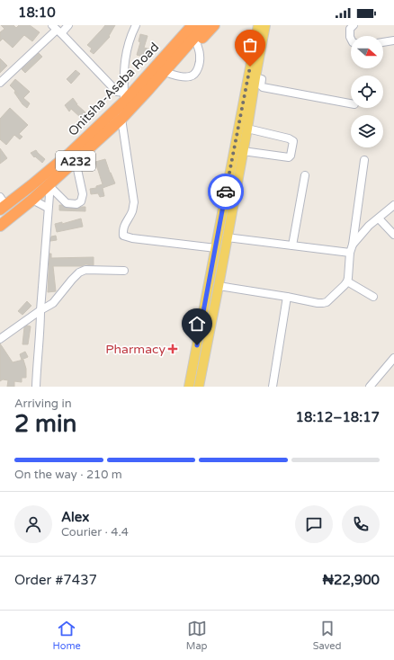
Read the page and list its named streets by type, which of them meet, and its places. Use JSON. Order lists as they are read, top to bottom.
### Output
{
  "streets": {
    "highway": ["Onitsha-Asaba Road", "A232"]
  },
  "places": {
    "health": ["Pharmacy"]
  },
  "north": "right",
  "page": {
    "status": "18:10",
    "heading": ["2 min", "Arriving in", "18:12–18:17"],
    "panel": [
      "Alex",
      "Courier · 4.4",
      "Order #7437",
      "₦22,900"
    ],
    "bar": "On the way · 210 m",
    "tabs": ["Home", "Map", "Saved"]
  }
}
